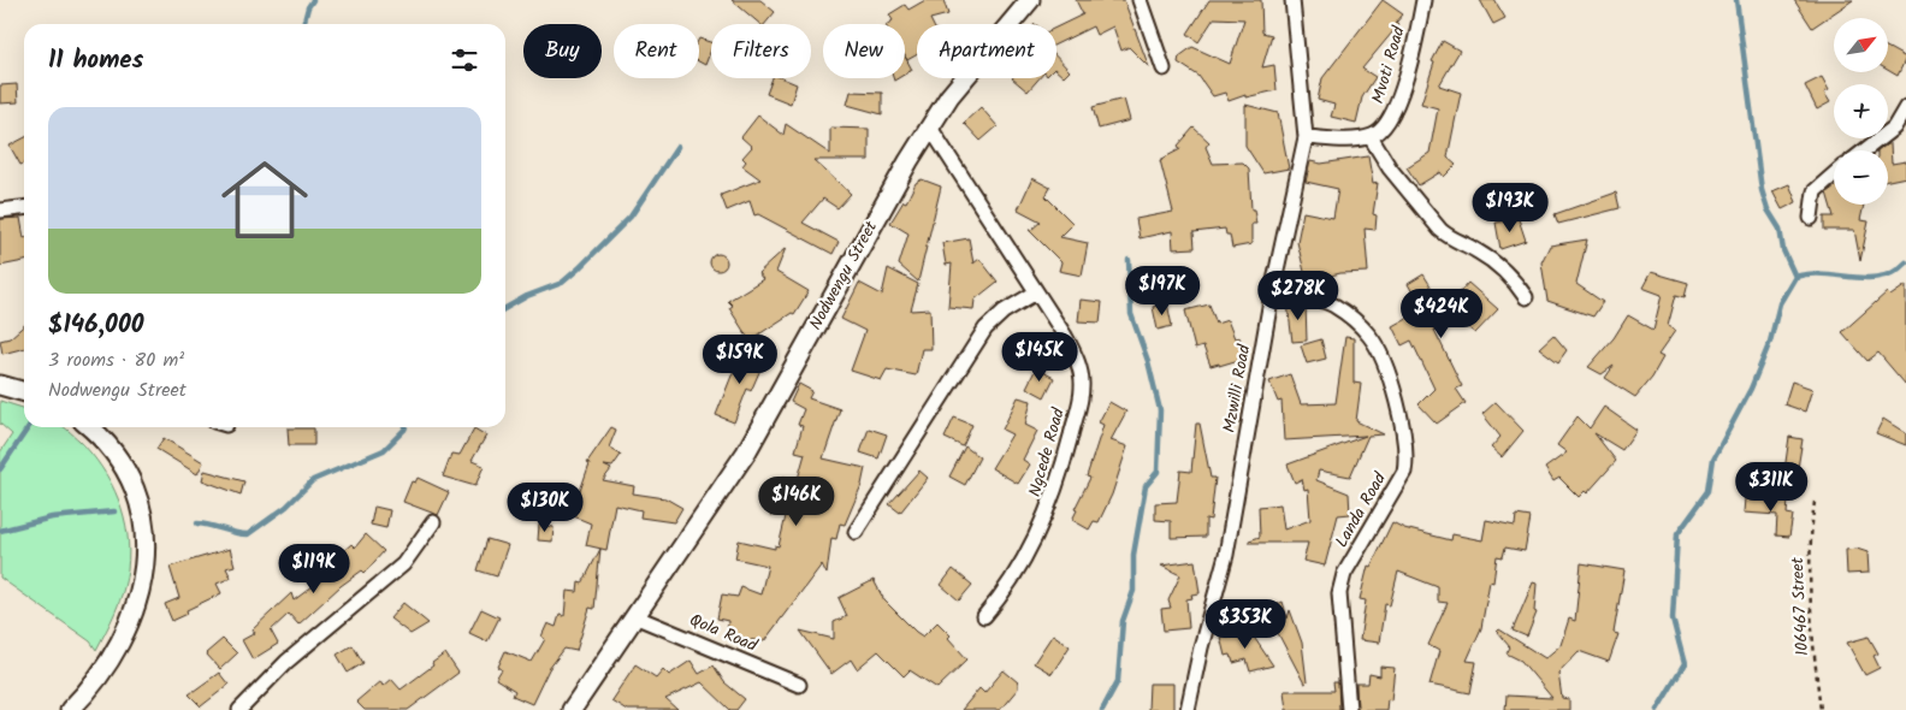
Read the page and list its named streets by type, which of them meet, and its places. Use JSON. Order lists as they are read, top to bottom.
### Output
{
  "streets": {
    "street": [
      "Mvoti Road",
      "Nodwengu Street",
      "Mzwilli Road",
      "Ngcede Road",
      "Landa Road",
      "Qola Road"
    ],
    "path": ["106467 Street"]
  },
  "crossings": [
    ["Nodwengu Street", "Ngcede Road"],
    ["Nodwengu Street", "Qola Road"],
    ["Mzwilli Road", "Landa Road"]
  ],
  "north": "top right",
  "page": {
    "map_buttons": ["+", "−"],
    "chip": [
      "Buy",
      "Rent",
      "Filters",
      "New",
      "Apartment"
    ],
    "heading": "11 homes",
    "list": [
      {
        "name": "$146,000",
        "note": "3 rooms · 80 m² · Nodwengu Street"
      }
    ],
    "price": [
      "$193K",
      "$197K",
      "$278K",
      "$424K",
      "$145K",
      "$159K",
      "$311K",
      "$146K",
      "$130K",
      "$119K",
      "$353K"
    ]
  }
}
